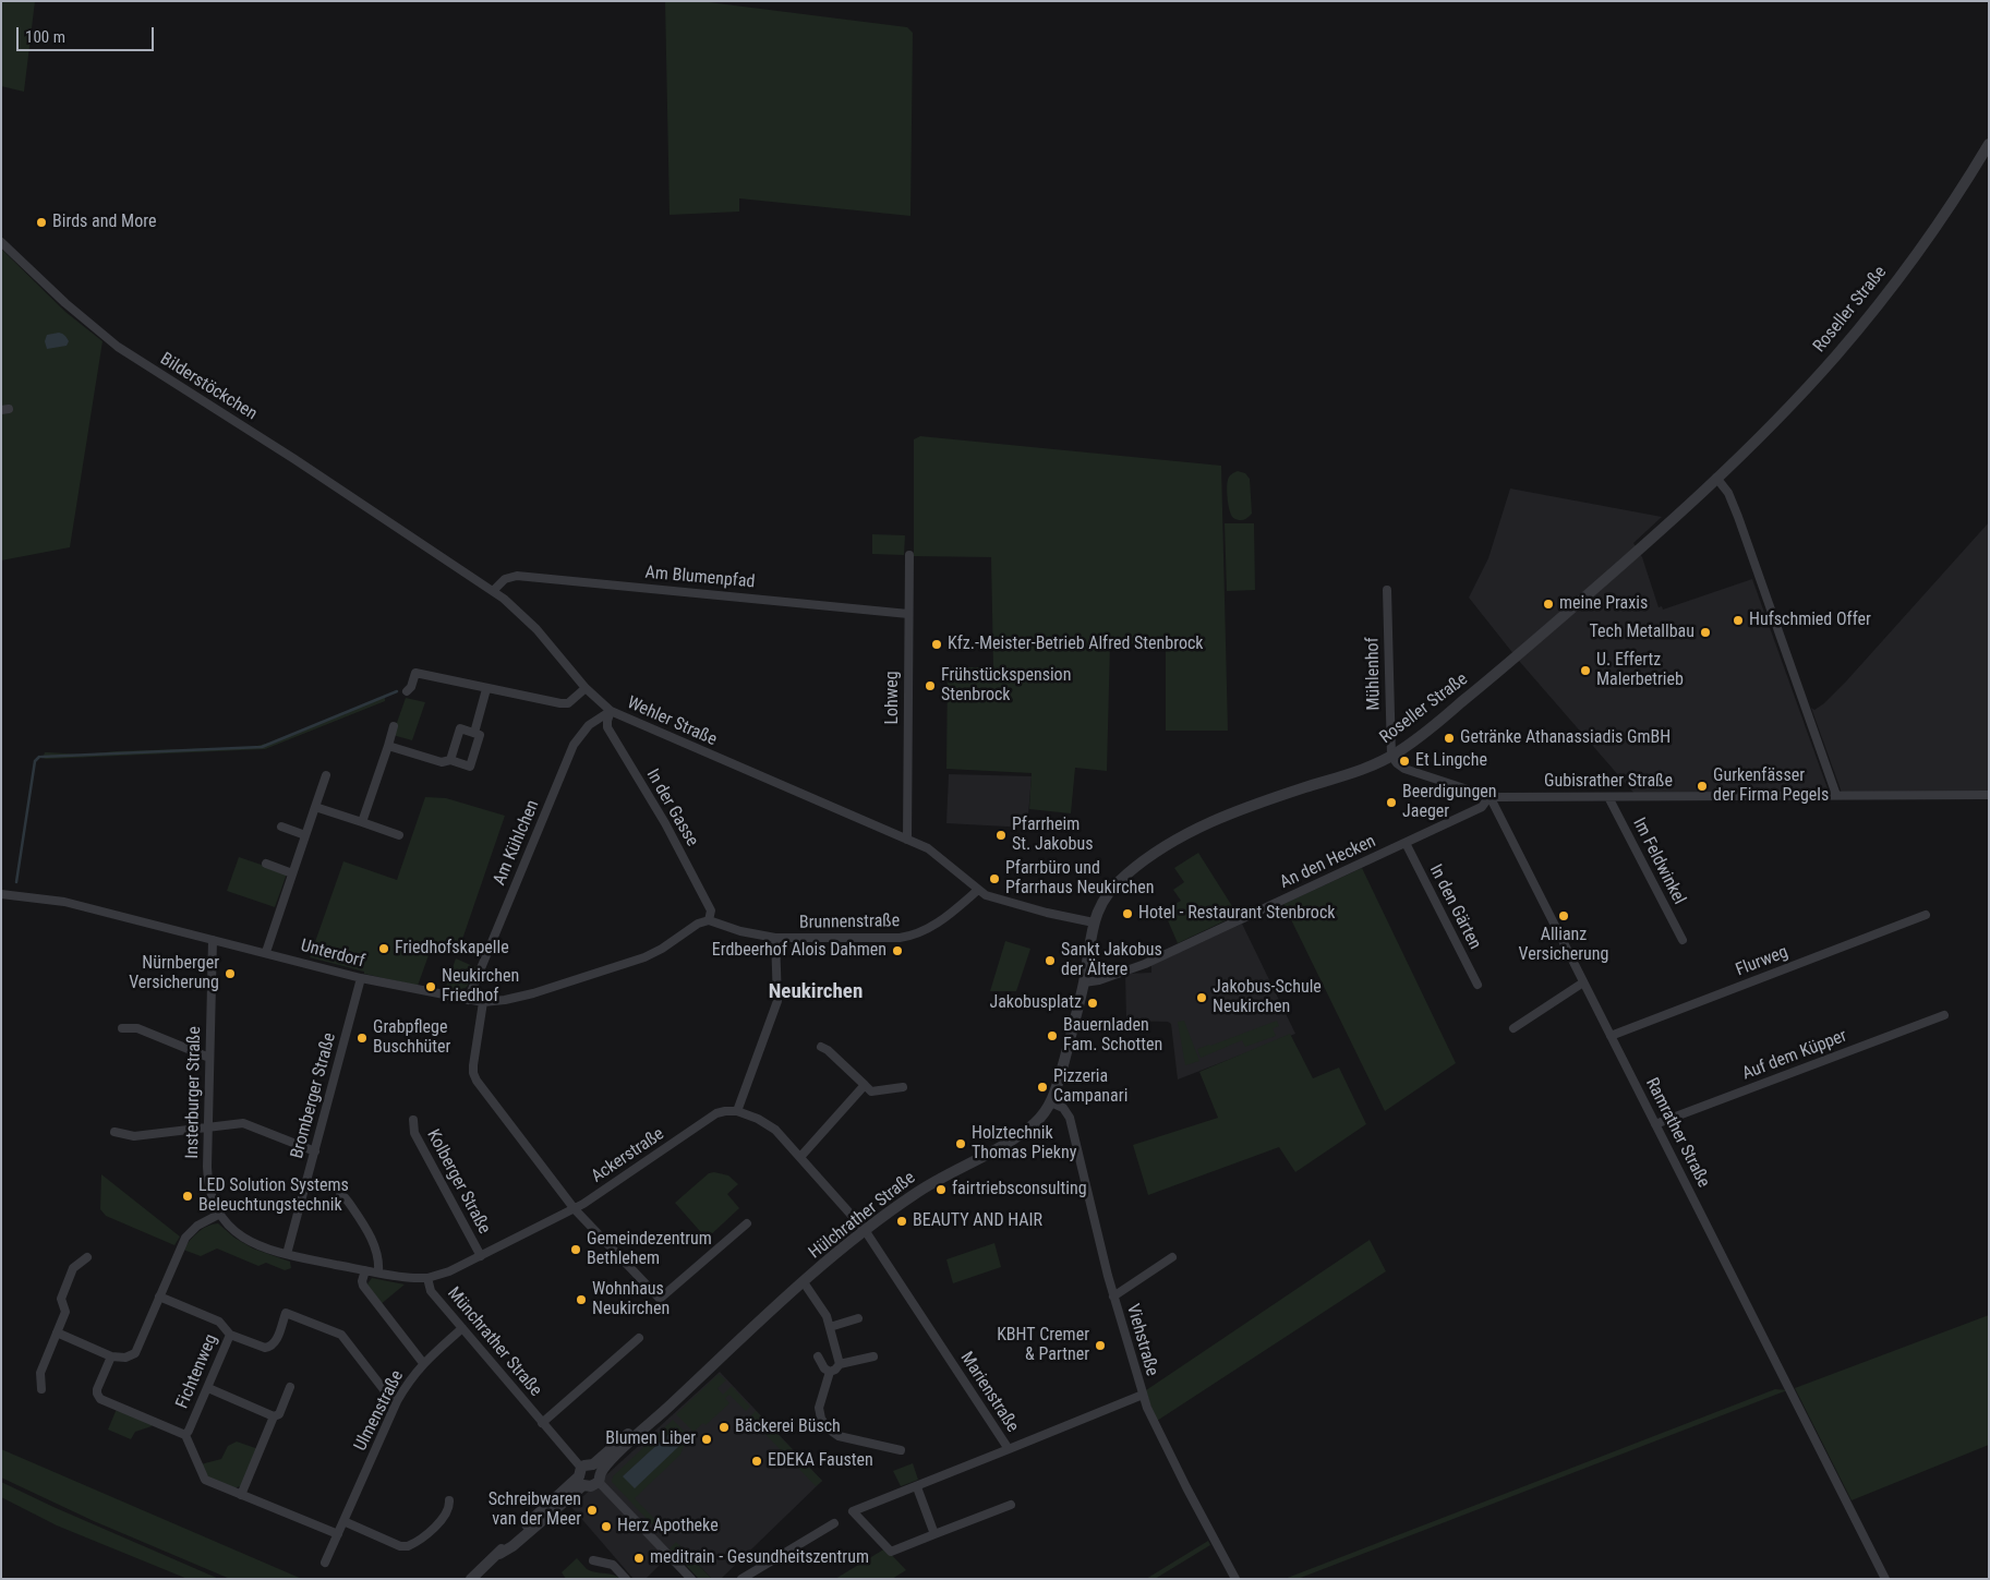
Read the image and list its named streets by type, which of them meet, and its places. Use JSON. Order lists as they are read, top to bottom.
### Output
{
  "streets": {
    "street": [
      "Roseller Straße",
      "Bilderstöckchen",
      "Am Blumenpfad",
      "Mühlenhof",
      "Lohweg",
      "Wehler Straße",
      "Gubisrather Straße",
      "In der Gasse",
      "Am Kühlchen",
      "Im Feldwinkel",
      "An den Hecken",
      "In den Gärten",
      "Brunnenstraße",
      "Unterdorf",
      "Flurweg",
      "Auf dem Küpper",
      "Insterburger Straße",
      "Bromberger Straße",
      "Ramrather Straße",
      "Ackerstraße",
      "Kolberger Straße",
      "Hülchrather Straße",
      "Viehstraße",
      "Münchrather Straße",
      "Fichtenweg",
      "Marienstraße",
      "Ulmenstraße"
    ]
  },
  "crossings": [
    ["Roseller Straße", "Mühlenhof"],
    ["Bilderstöckchen", "Wehler Straße"],
    ["Am Blumenpfad", "Lohweg"],
    ["Am Blumenpfad", "Wehler Straße"],
    ["Lohweg", "Wehler Straße"],
    ["Wehler Straße", "In der Gasse"],
    ["Wehler Straße", "Am Kühlchen"],
    ["Wehler Straße", "Brunnenstraße"],
    ["Gubisrather Straße", "Im Feldwinkel"],
    ["Gubisrather Straße", "An den Hecken"],
    ["Gubisrather Straße", "Ramrather Straße"],
    ["In der Gasse", "Am Kühlchen"],
    ["In der Gasse", "Brunnenstraße"],
    ["In der Gasse", "Unterdorf"],
    ["Am Kühlchen", "Unterdorf"],
    ["An den Hecken", "In den Gärten"],
    ["An den Hecken", "Ramrather Straße"],
    ["Brunnenstraße", "Unterdorf"],
    ["Unterdorf", "Insterburger Straße"],
    ["Unterdorf", "Bromberger Straße"],
    ["Flurweg", "Ramrather Straße"],
    ["Auf dem Küpper", "Ramrather Straße"],
    ["Insterburger Straße", "Bromberger Straße"],
    ["Insterburger Straße", "Ackerstraße"],
    ["Ackerstraße", "Kolberger Straße"],
    ["Ackerstraße", "Münchrather Straße"],
    ["Ackerstraße", "Marienstraße"],
    ["Hülchrather Straße", "Viehstraße"],
    ["Hülchrather Straße", "Münchrather Straße"],
    ["Hülchrather Straße", "Marienstraße"],
    ["Viehstraße", "Marienstraße"],
    ["Münchrather Straße", "Ulmenstraße"]
  ],
  "districts": ["Neukirchen"],
  "places": [
    "Birds and More",
    "meine Praxis",
    "Hufschmied Offer",
    "Tech Metallbau",
    "Kfz.-Meister-Betrieb Alfred Stenbrock",
    "U. Effertz Malerbetrieb",
    "Frühstückspension Stenbrock",
    "Getränke Athanassiadis GmBH",
    "Et Lingche",
    "Gurkenfässer der Firma Pegels",
    "Beerdigungen Jaeger",
    "Pfarrheim St. Jakobus",
    "Pfarrbüro und Pfarrhaus Neukirchen",
    "Hotel - Restaurant Stenbrock",
    "Allianz Versicherung",
    "Friedhofskapelle",
    "Erdbeerhof Alois Dahmen",
    "Sankt Jakobus der Ältere",
    "Nürnberger Versicherung",
    "Neukirchen Friedhof",
    "Jakobus-Schule Neukirchen",
    "Jakobusplatz",
    "Bauernladen Fam. Schotten",
    "Grabpflege Buschhüter",
    "Pizzeria Campanari",
    "Holztechnik Thomas Piekny",
    "fairtriebsconsulting",
    "LED Solution Systems Beleuchtungstechnik",
    "BEAUTY AND HAIR",
    "Gemeindezentrum Bethlehem",
    "Wohnhaus Neukirchen",
    "KBHT Cremer & Partner",
    "Bäckerei Büsch",
    "Blumen Liber",
    "EDEKA Fausten",
    "Schreibwaren van der Meer",
    "Herz Apotheke",
    "meditrain - Gesundheitszentrum"
  ],
  "scale_bar": "100 m"
}
